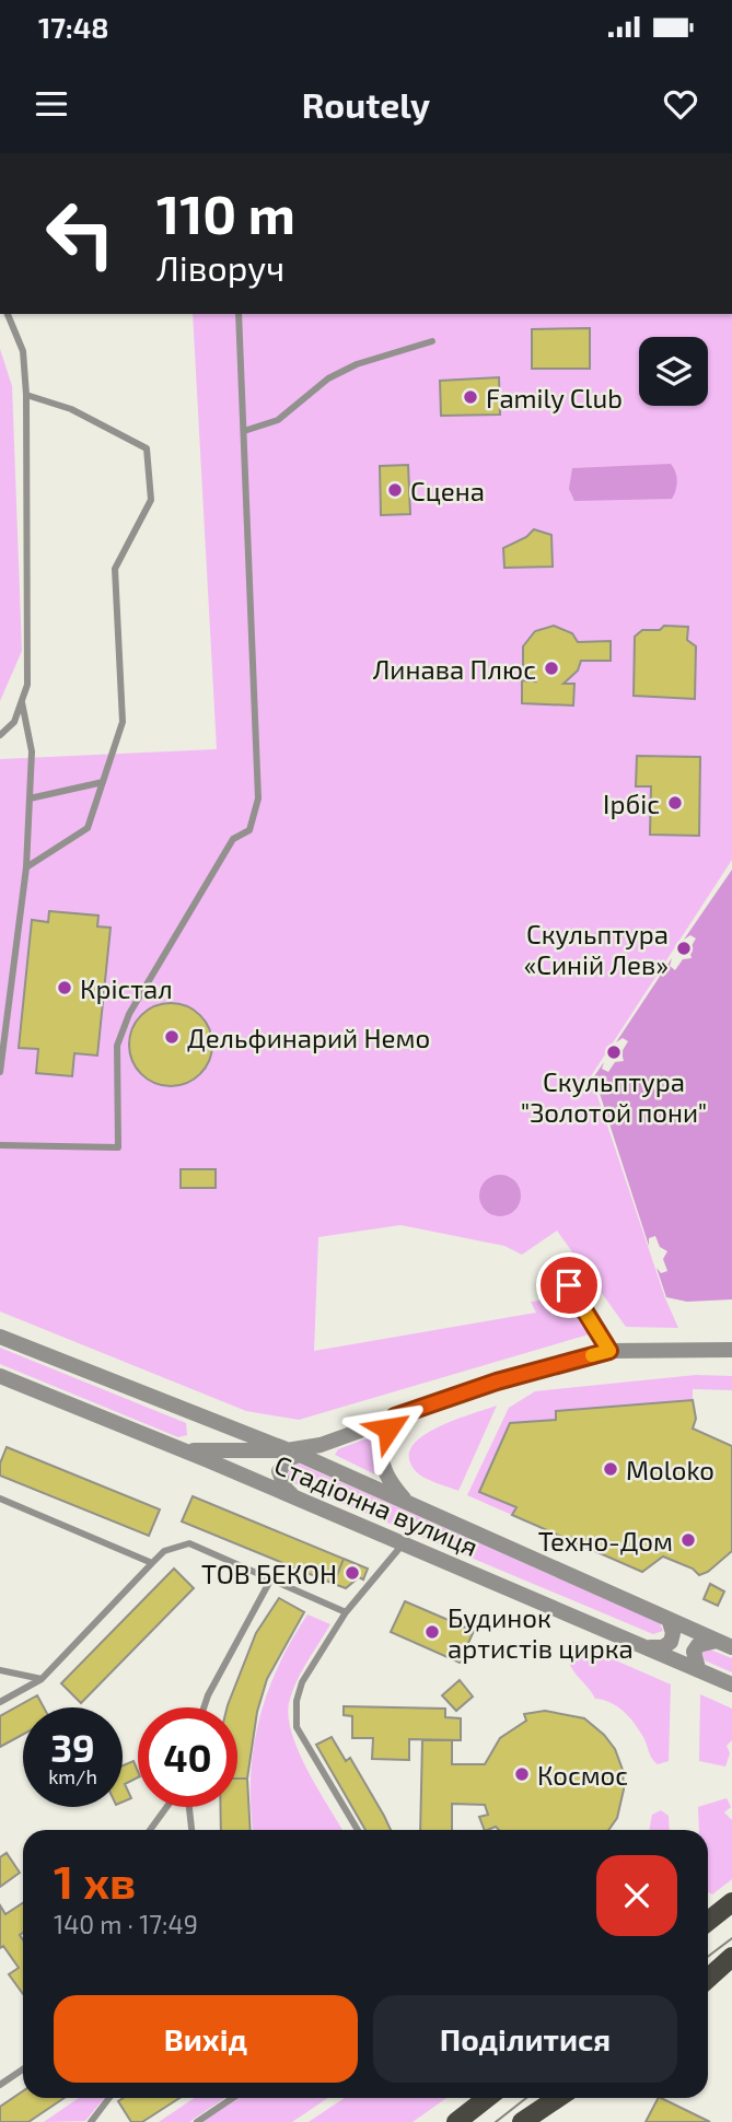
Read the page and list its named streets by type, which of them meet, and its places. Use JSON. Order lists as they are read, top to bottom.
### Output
{
  "streets": {
    "street": ["Стадіонна вулиця"]
  },
  "places": [
    "Family Club",
    "Сцена",
    "Линава Плюс",
    "Ірбіс",
    "Скульптура «Синій Лев»",
    "Крістал",
    "Дельфинарий Немо",
    "Скульптура \"Золотой пони\"",
    "Moloko",
    "Техно-Дом",
    "ТОВ БЕКОН",
    "Будинок артистів цирка",
    "Космос"
  ],
  "page": {
    "status": "17:48",
    "header": "Routely",
    "turn": ["110 m", "Ліворуч"],
    "speed": "39 km/h",
    "limit": "40",
    "heading": ["1 хв", "140 m · 17:49"],
    "buttons": ["Вихід", "Поділитися"]
  }
}
